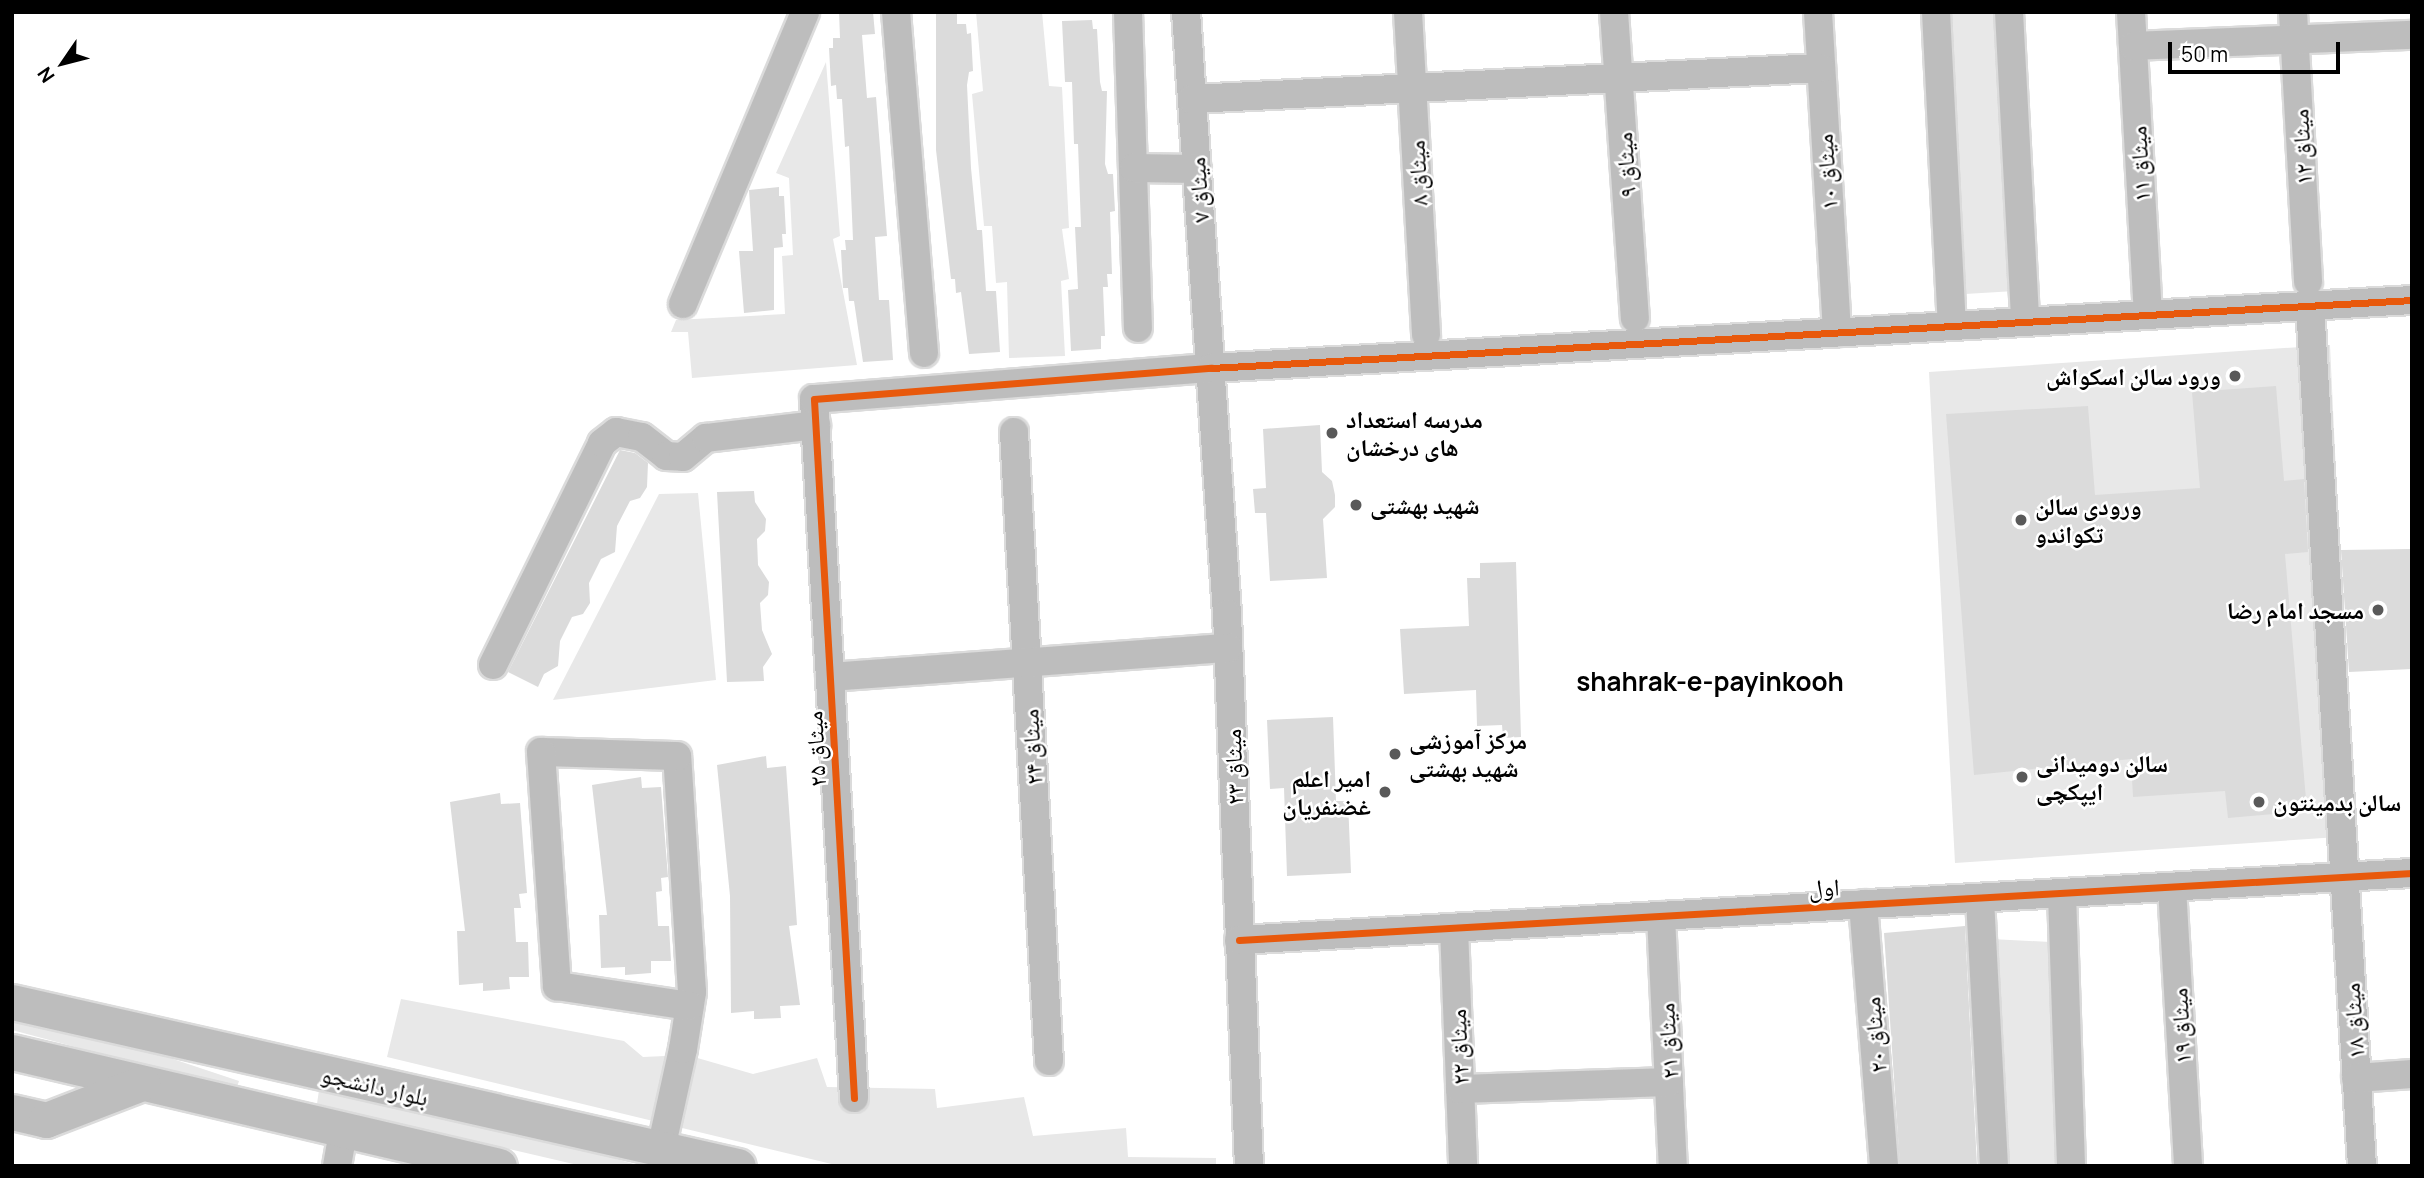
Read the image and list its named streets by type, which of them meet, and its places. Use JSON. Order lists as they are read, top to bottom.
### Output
{
  "streets": {
    "main road": ["بلوار دانشجو"],
    "street": [
      "میثاق ۱۲",
      "میثاق ۱۱",
      "میثاق ۹",
      "میثاق ۱۰",
      "میثاق ۸",
      "میثاق ۷",
      "میثاق ۲۴",
      "میثاق ۲۵",
      "میثاق ۲۳",
      "اول",
      "میثاق ۱۸",
      "میثاق ۱۹",
      "میثاق ۲۰",
      "میثاق ۲۱",
      "میثاق ۲۲"
    ]
  },
  "crossings": [
    ["میثاق ۱۲", "اول"],
    ["میثاق ۱۲", "میثاق ۱۸"],
    ["میثاق ۷", "میثاق ۲۳"],
    ["میثاق ۲۳", "اول"],
    ["اول", "میثاق ۱۸"],
    ["اول", "میثاق ۱۹"],
    ["اول", "میثاق ۲۰"],
    ["اول", "میثاق ۲۱"],
    ["اول", "میثاق ۲۲"]
  ],
  "districts": ["shahrak-e-payinkooh"],
  "places": [
    "ورود سالن اسکواش",
    "مدرسه استعداد های درخشان",
    "شهید بهشتی",
    "ورودی سالن تکواندو",
    "مسجد امام رضا",
    "مرکز آموزشی شهید بهشتی",
    "سالن دومیدانی ایپکچی",
    "امیر اعلم غضنفریان",
    "سالن بدمینتون"
  ],
  "scale_bar": "50 m",
  "north": "bottom left"
}
